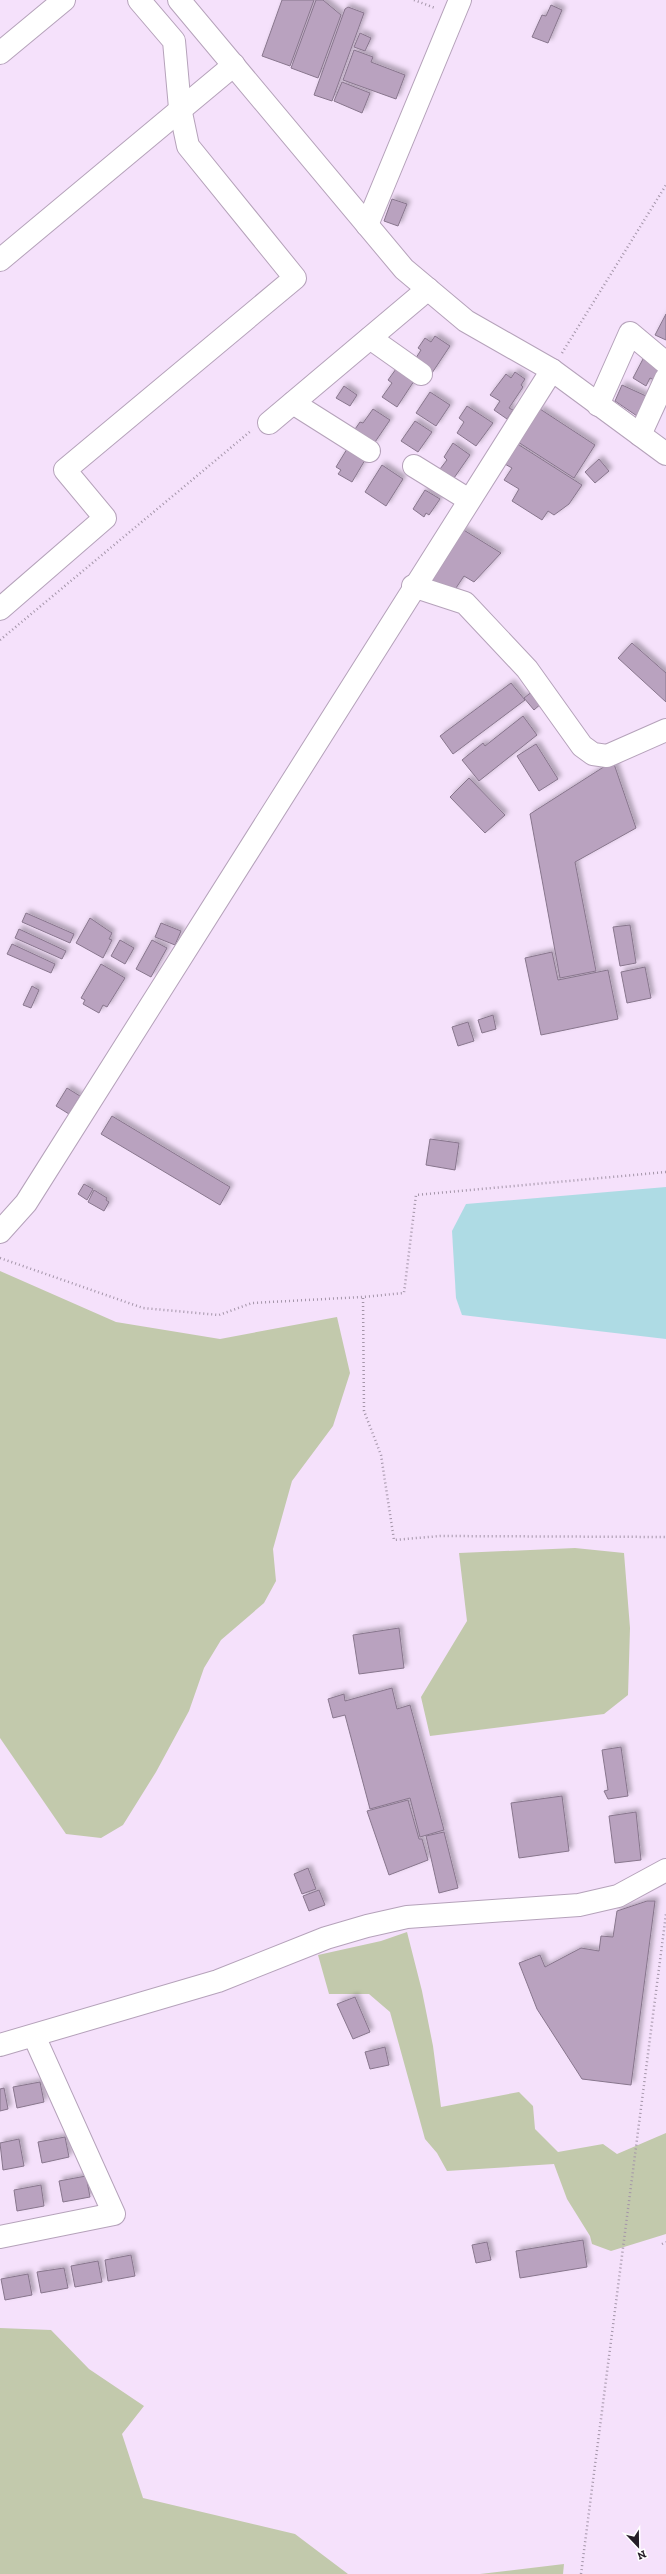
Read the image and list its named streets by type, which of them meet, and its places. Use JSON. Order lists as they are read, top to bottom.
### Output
{
  "north": "bottom"
}
